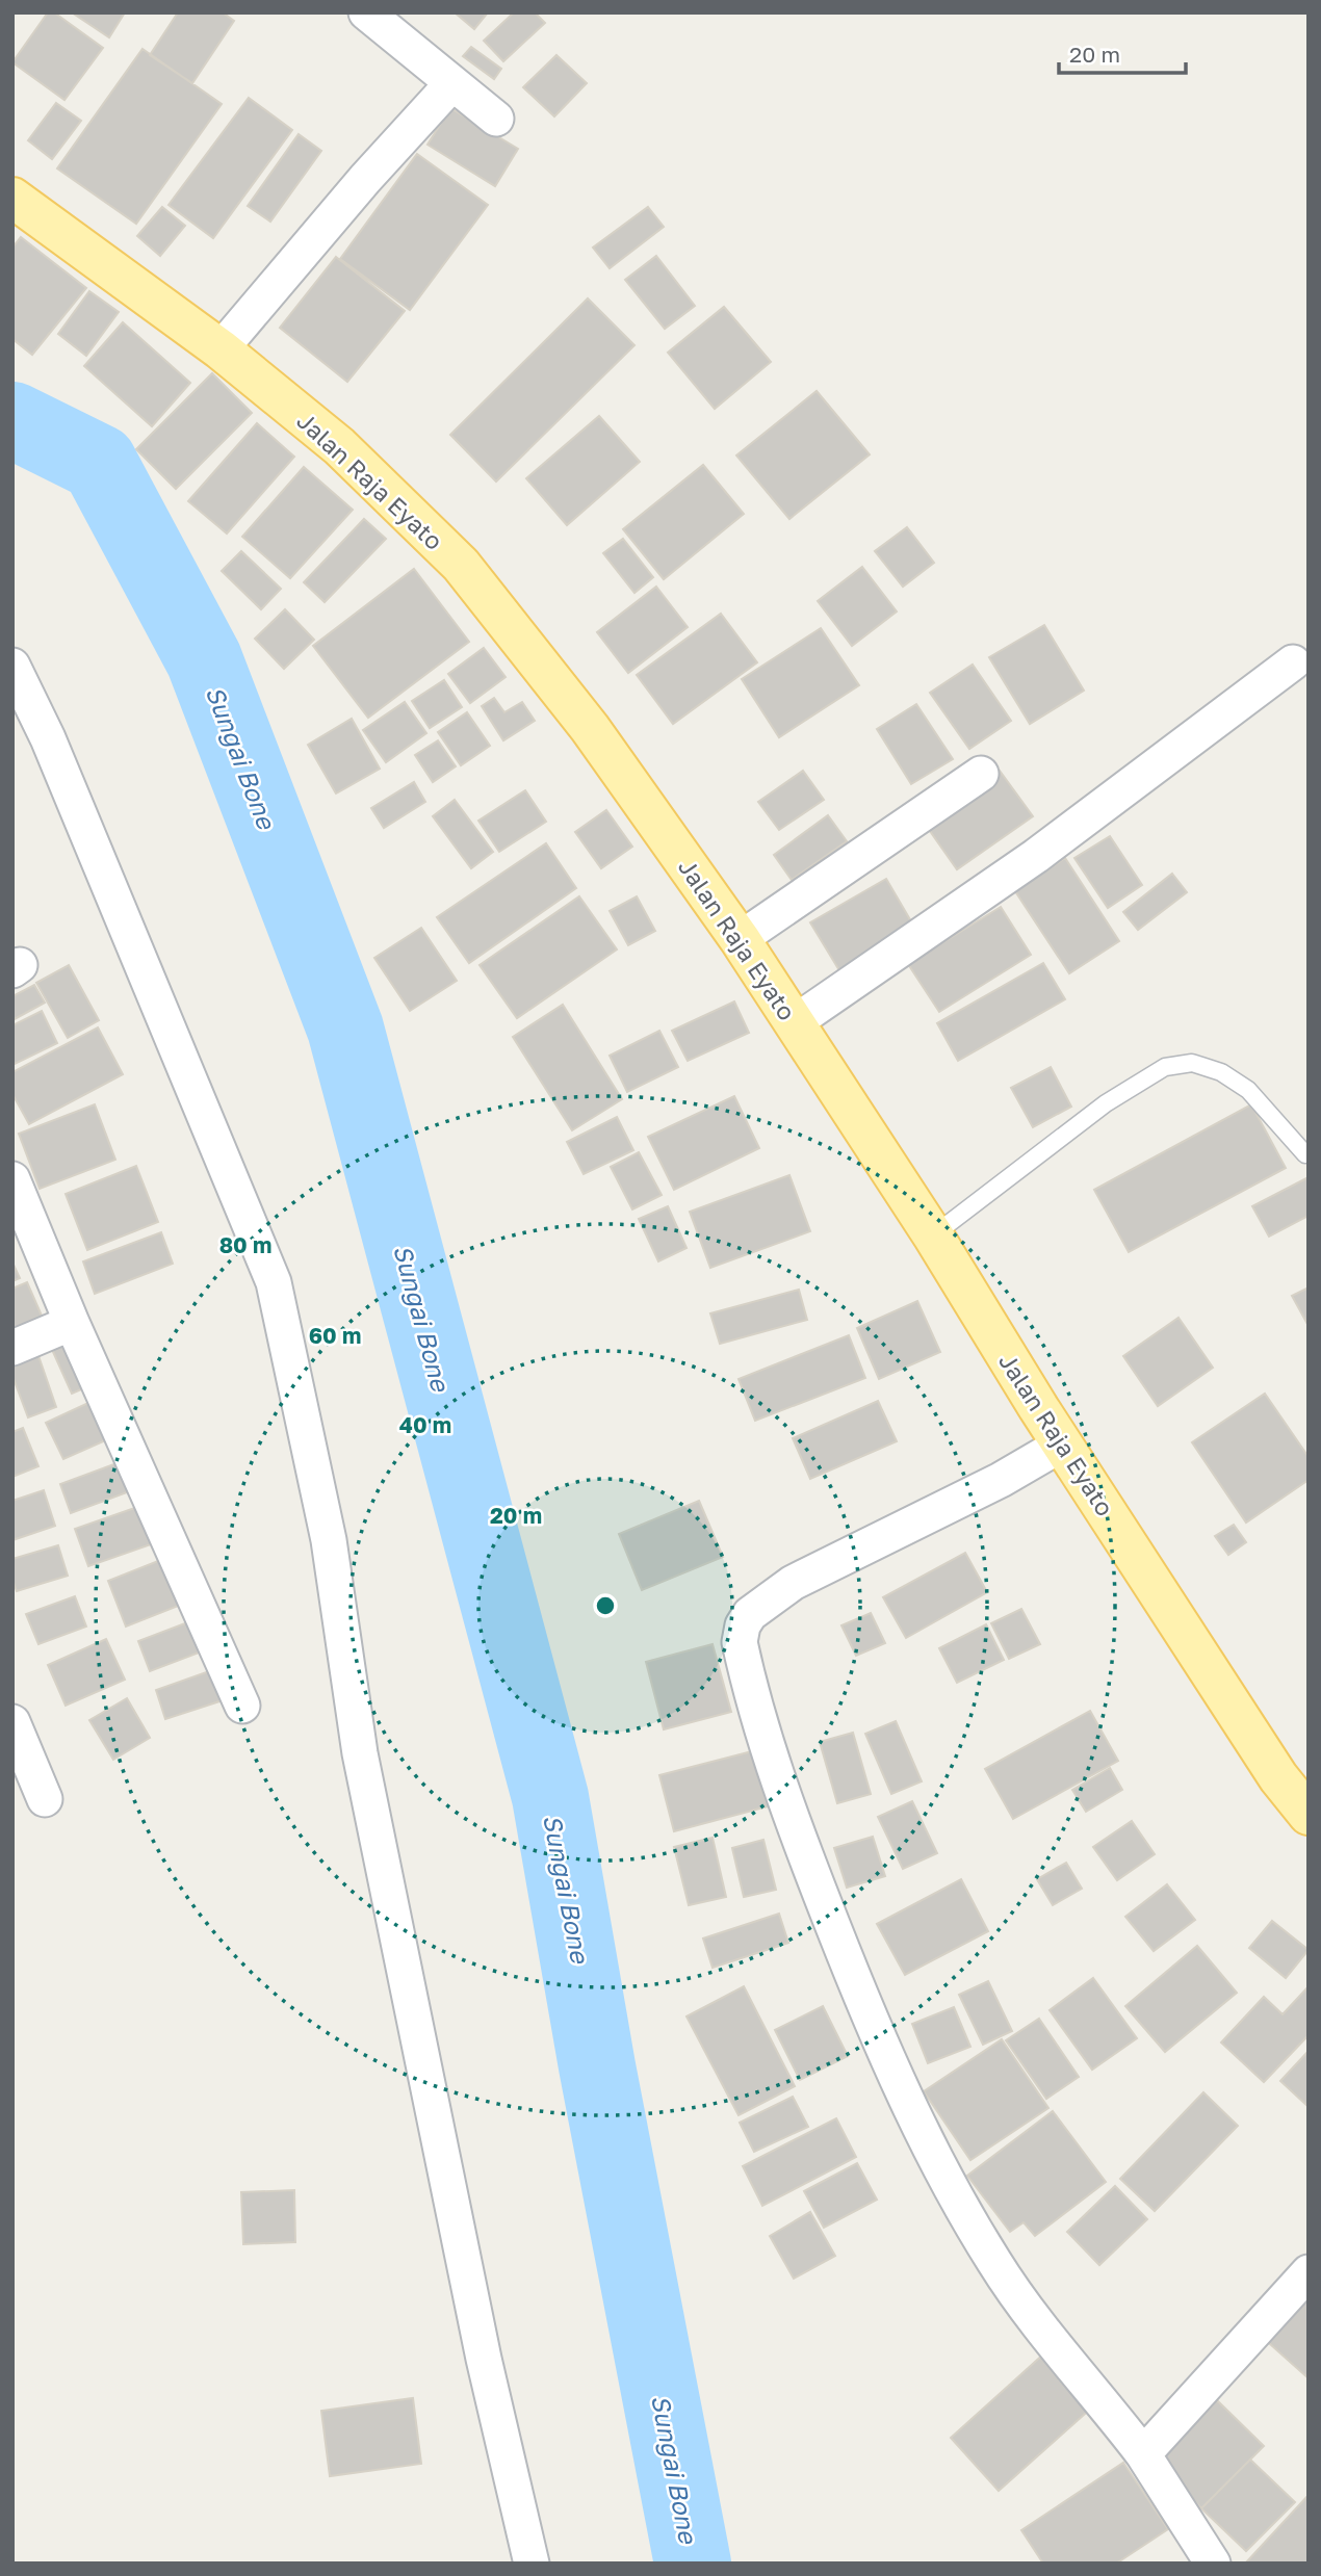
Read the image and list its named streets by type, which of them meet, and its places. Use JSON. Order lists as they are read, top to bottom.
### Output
{
  "streets": {
    "main road": ["Jalan Raja Eyato"]
  },
  "water": ["Sungai Bone"],
  "scale_bar": "20 m",
  "rings": [
    "80 m",
    "60 m",
    "40 m",
    "20 m"
  ]
}
